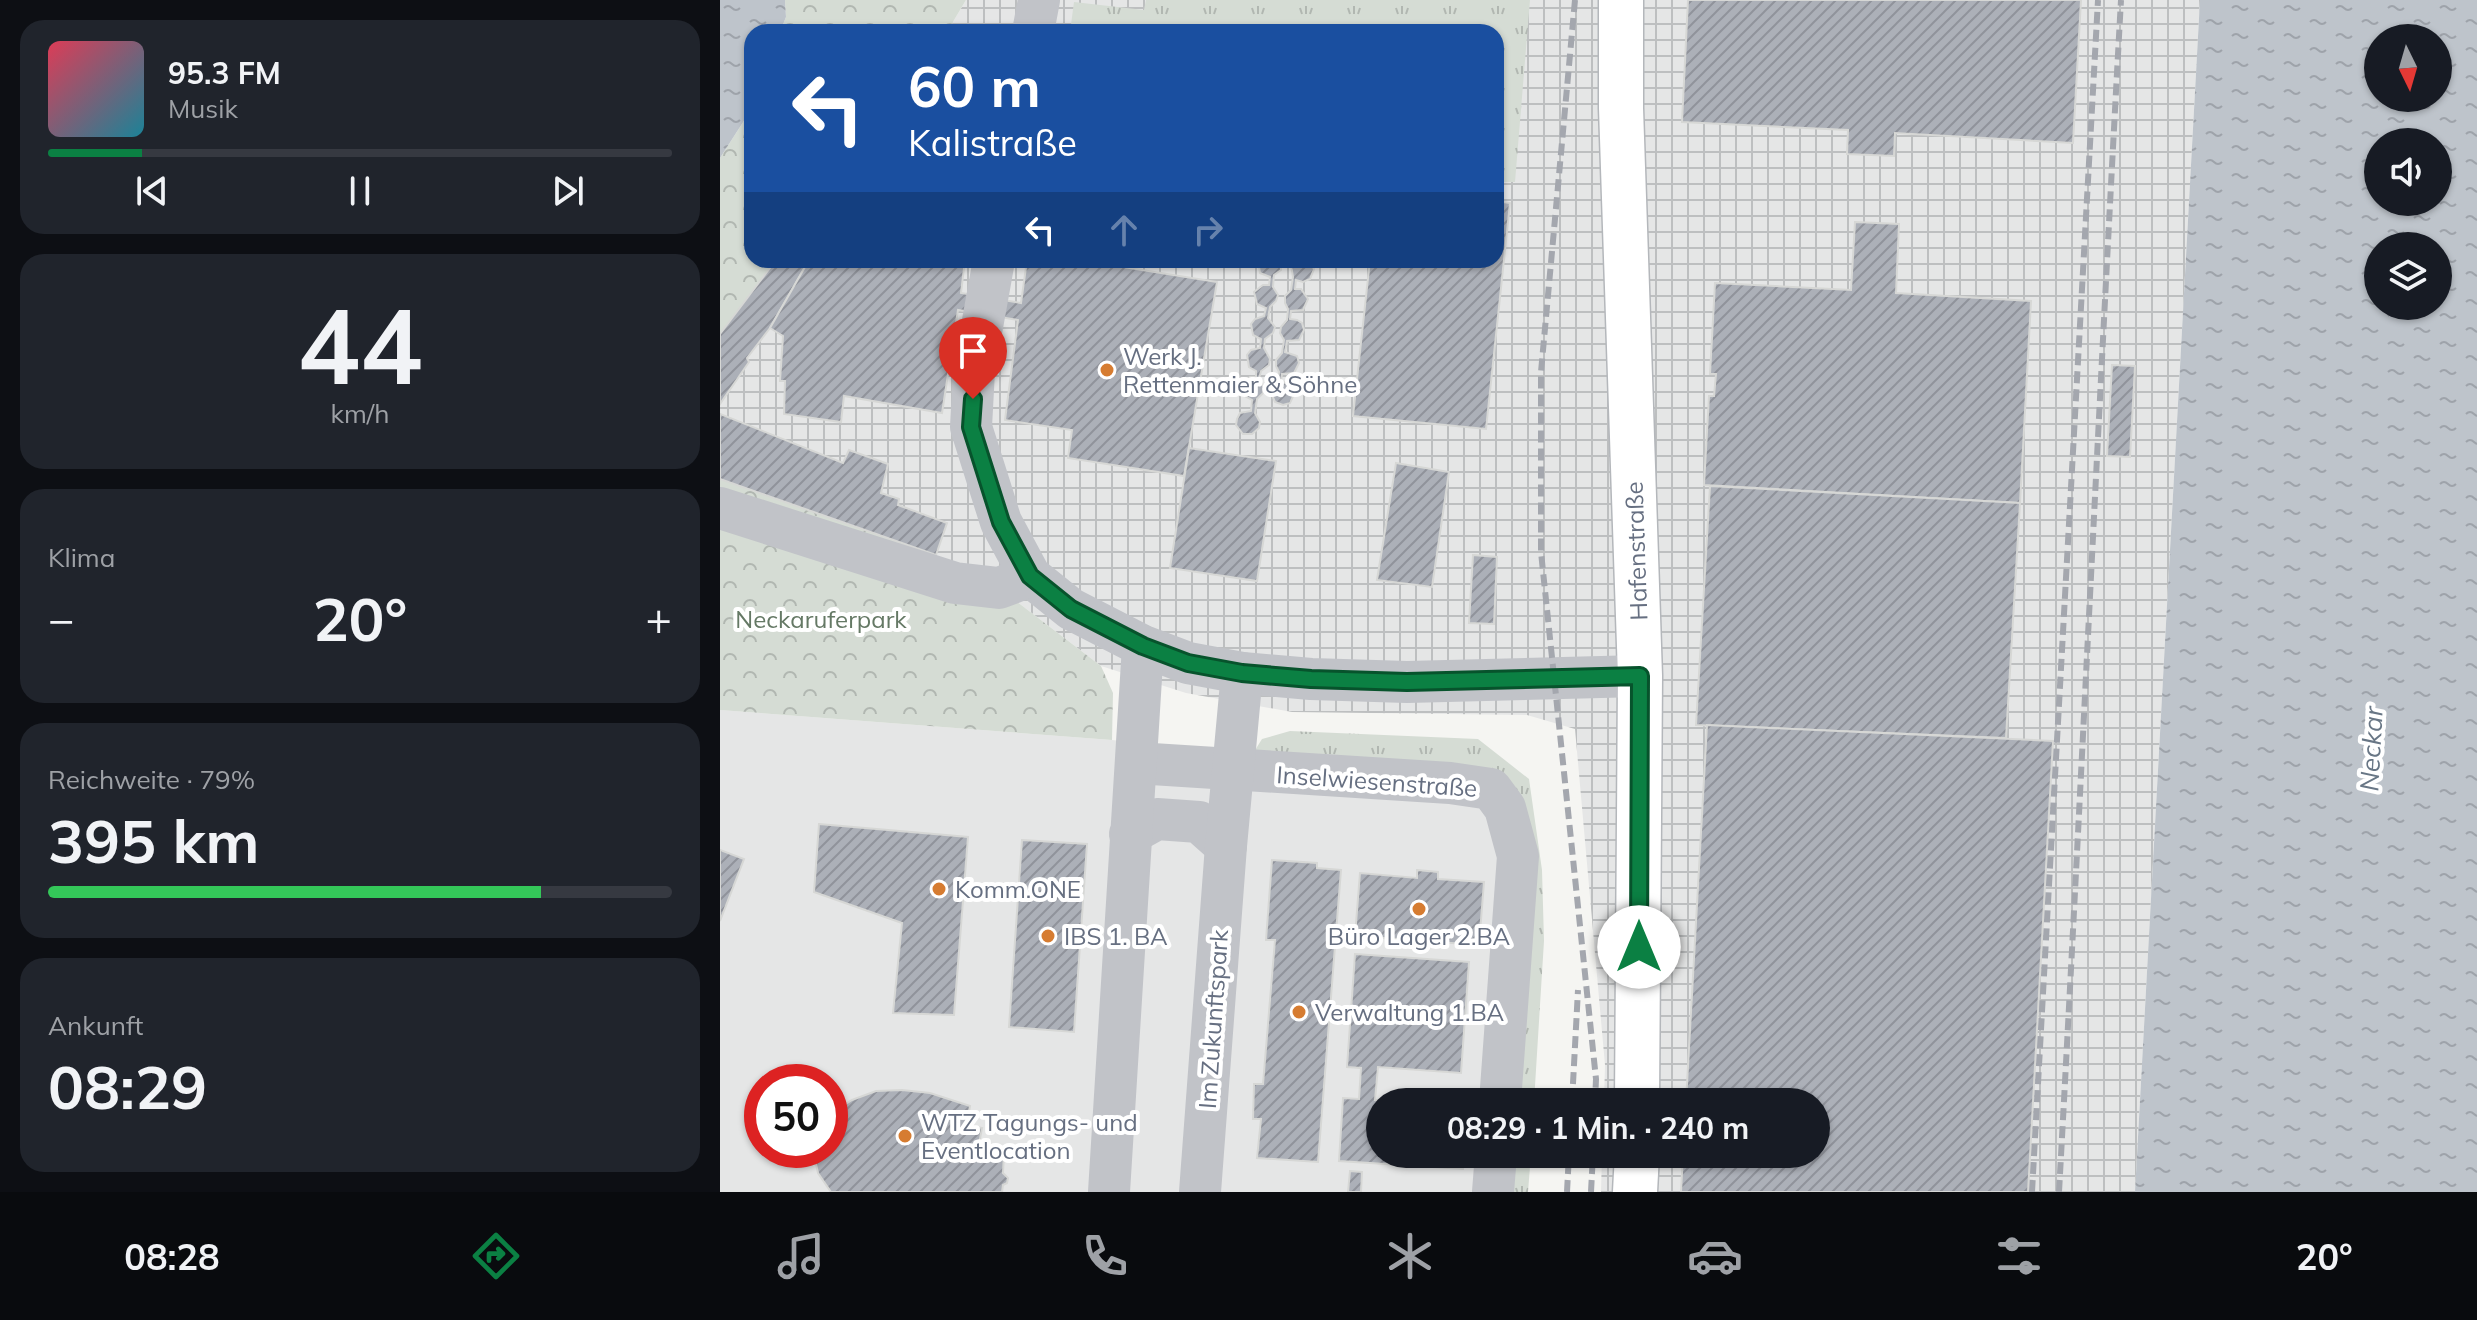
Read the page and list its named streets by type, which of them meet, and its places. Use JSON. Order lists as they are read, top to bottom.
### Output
{
  "streets": {
    "main road": ["Hafenstraße"],
    "street": ["Inselwiesenstraße", "Im Zukunftspark"]
  },
  "crossings": [
    ["Inselwiesenstraße", "Im Zukunftspark"]
  ],
  "water": ["Neckar"],
  "parks": ["Neckaruferpark"],
  "places": [
    "Werk J. Rettenmaier & Söhne",
    "Komm.ONE",
    "Büro Lager 2.BA",
    "IBS 1. BA",
    "Verwaltung 1.BA",
    "WTZ Tagungs- und Eventlocation"
  ],
  "north": "bottom",
  "page": {
    "turn": ["60 m", "Kalistraße"],
    "song": ["95.3 FM", "Musik"],
    "tile": [
      ["44", "km/h"],
      "Klima",
      ["Reichweite · 79%", "395 km"],
      ["Ankunft", "08:29"]
    ],
    "heat": ["−", "20°", "+"],
    "limit": "50",
    "trip": "08:29 · 1 Min. · 240 m",
    "tabs": ["08:28", "20°"]
  }
}
